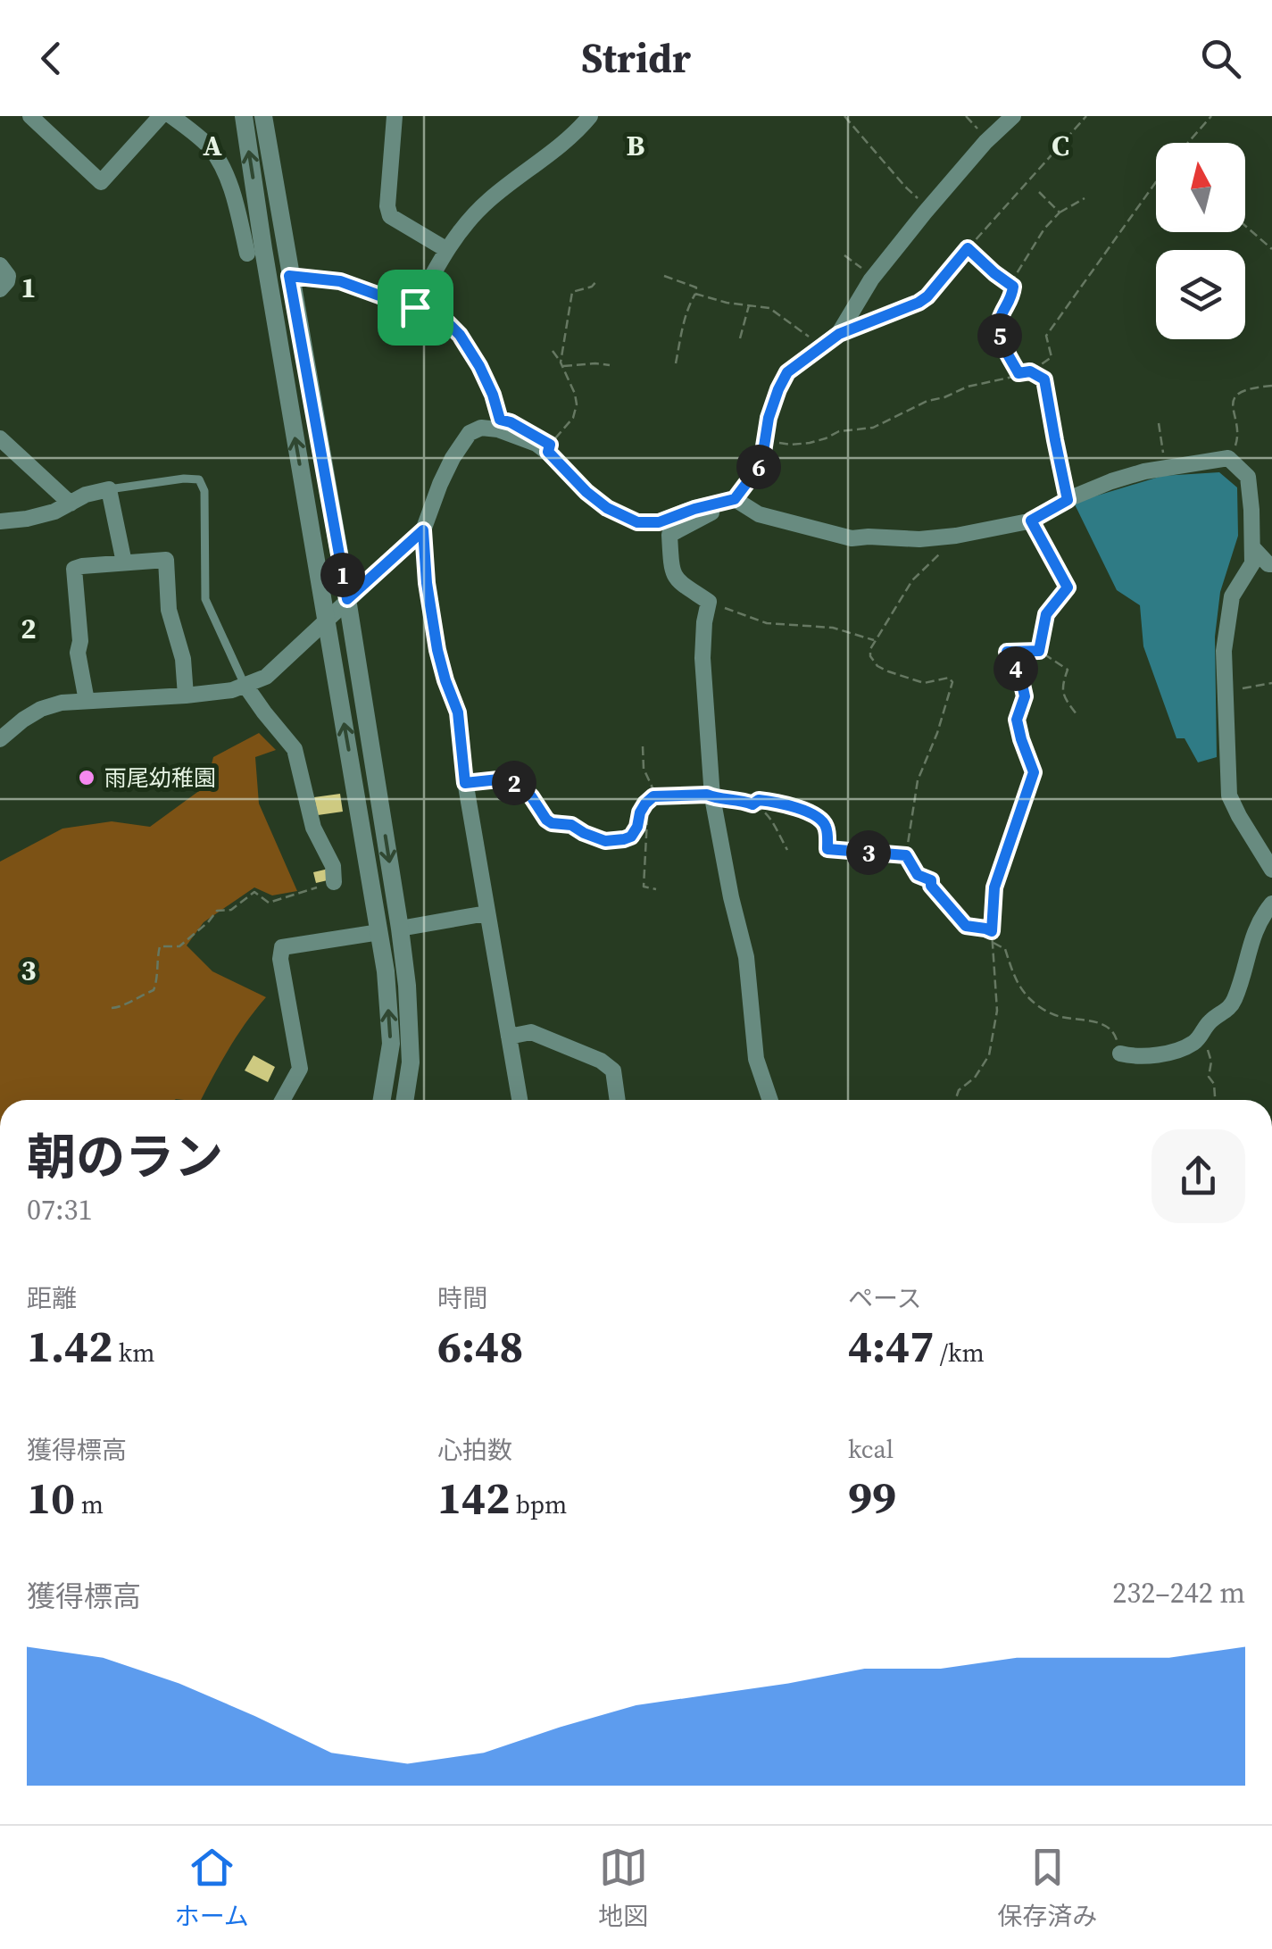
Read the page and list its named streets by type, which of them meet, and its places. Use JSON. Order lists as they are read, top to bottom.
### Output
{
  "places": ["雨尾幼稚園"],
  "north": "top",
  "page": {
    "header": "Stridr",
    "pins": [
      "5",
      "6",
      "1",
      "4",
      "2",
      "3"
    ],
    "heading": ["朝のラン", "07:31"],
    "stats": [
      ["距離", "1.42 km"],
      ["時間", "6:48"],
      ["ペース", "4:47 /km"],
      ["獲得標高", "10 m"],
      ["心拍数", "142 bpm"],
      ["kcal", "99"]
    ],
    "chart": ["獲得標高", "232–242 m"],
    "tabs": ["ホーム", "地図", "保存済み"]
  },
  "grid": {
    "columns": ["A", "B", "C"],
    "rows": ["1", "2", "3"]
  }
}
